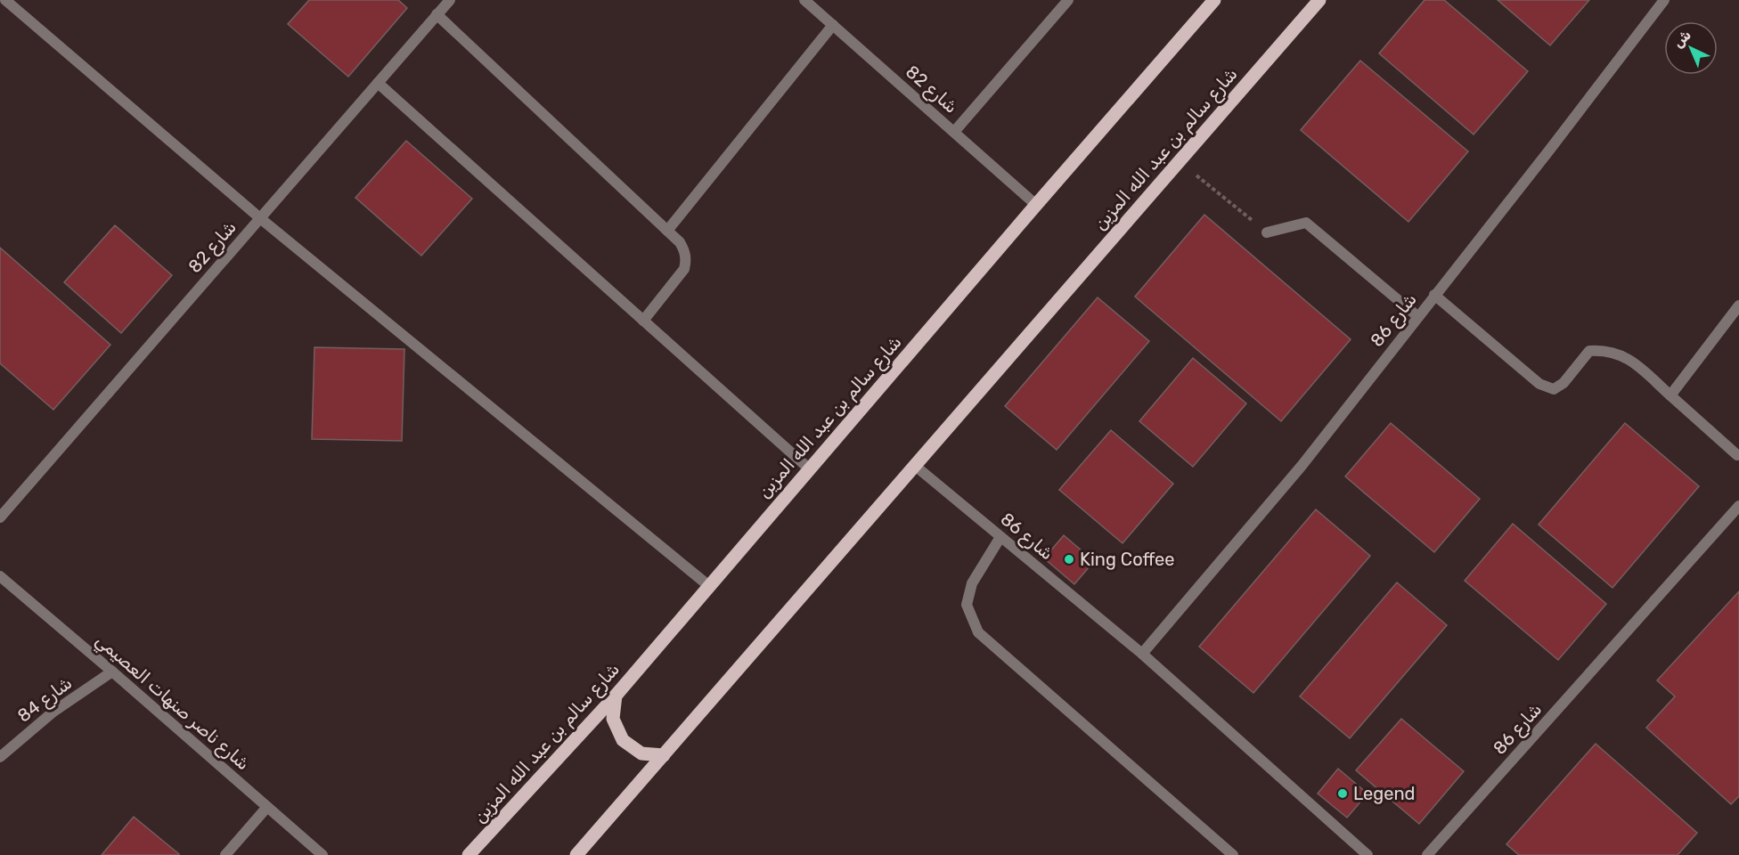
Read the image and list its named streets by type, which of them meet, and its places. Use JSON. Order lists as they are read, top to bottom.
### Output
{
  "streets": {
    "main road": ["شارع سالم بن عبد الله المزين"],
    "street": [
      "شارع 82",
      "شارع 86",
      "شارع 84",
      "شارع ناصر صنهات العصيمي"
    ]
  },
  "crossings": [
    ["شارع 82", "شارع سالم بن عبد الله المزين"],
    ["شارع سالم بن عبد الله المزين", "شارع 86"],
    ["شارع 84", "شارع ناصر صنهات العصيمي"]
  ],
  "places": ["King Coffee", "Legend"],
  "north": "top left"
}
